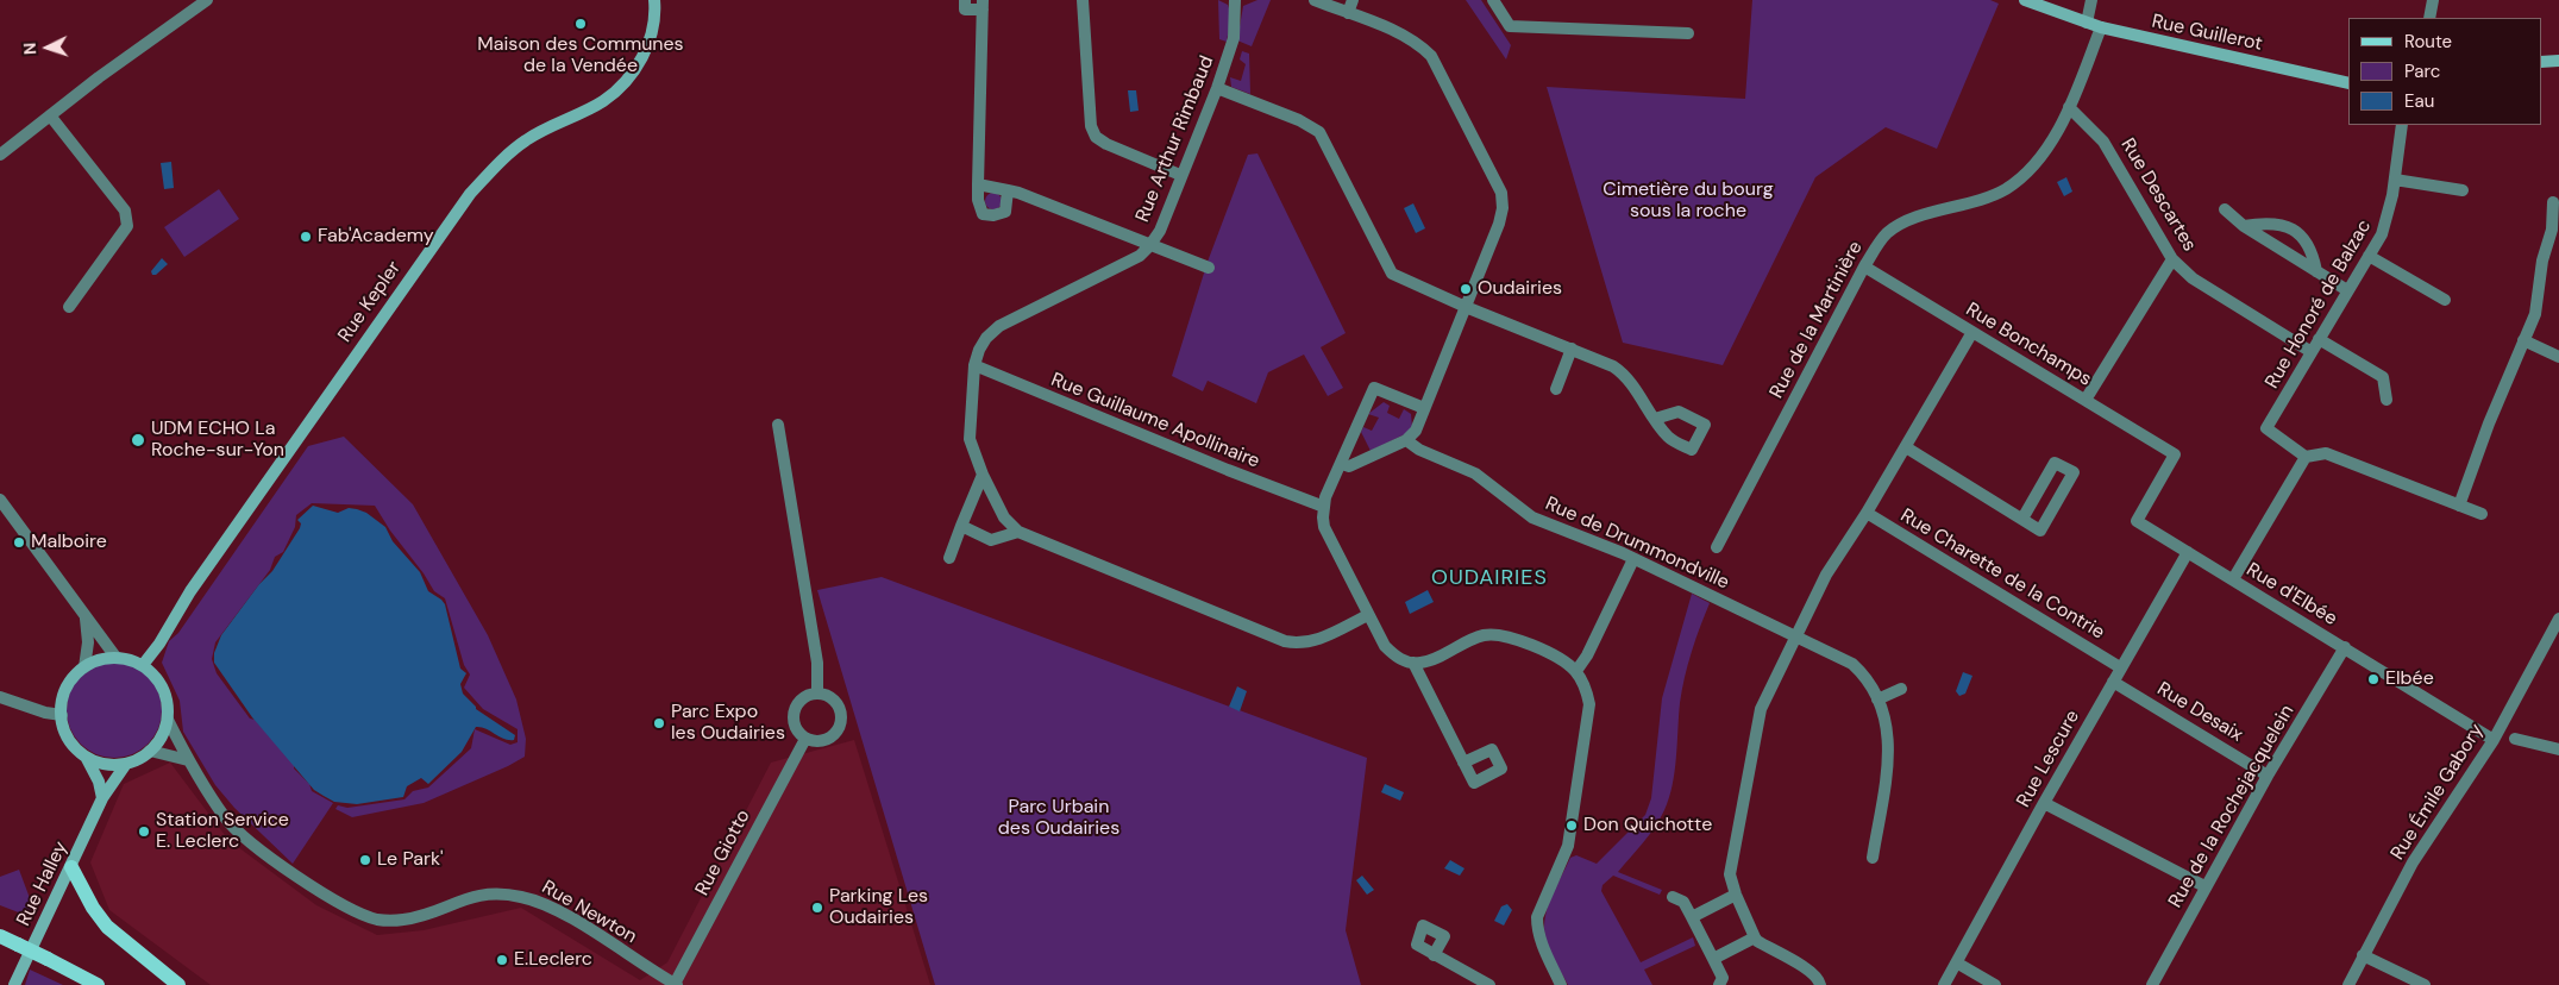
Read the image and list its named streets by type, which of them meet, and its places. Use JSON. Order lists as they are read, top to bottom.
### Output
{
  "streets": {
    "street": [
      "Rue Guillerot",
      "Rue Arthur Rimbaud",
      "Rue Descartes",
      "Rue Kepler",
      "Rue Honoré de Balzac",
      "Rue de la Martinière",
      "Rue Bonchamps",
      "Rue Guillaume Apollinaire",
      "Rue de Drummondville",
      "Rue Charette de la Contrie",
      "Rue d'Elbée",
      "Rue Desaix",
      "Rue Lescure",
      "Rue Émile Gabory",
      "Rue de la Rochejacquelein",
      "Rue Giotto",
      "Rue Halley",
      "Rue Newton"
    ]
  },
  "crossings": [
    ["Rue Guillerot", "Rue de la Martinière"],
    ["Rue Arthur Rimbaud", "Rue Guillaume Apollinaire"],
    ["Rue Descartes", "Rue Honoré de Balzac"],
    ["Rue Descartes", "Rue de la Martinière"],
    ["Rue Kepler", "Rue Halley"],
    ["Rue Kepler", "Rue Newton"],
    ["Rue de la Martinière", "Rue Bonchamps"],
    ["Rue Bonchamps", "Rue d'Elbée"],
    ["Rue Charette de la Contrie", "Rue Lescure"],
    ["Rue d'Elbée", "Rue Lescure"],
    ["Rue d'Elbée", "Rue Émile Gabory"],
    ["Rue d'Elbée", "Rue de la Rochejacquelein"],
    ["Rue Desaix", "Rue Lescure"],
    ["Rue Desaix", "Rue de la Rochejacquelein"],
    ["Rue Giotto", "Rue Newton"],
    ["Rue Halley", "Rue Newton"]
  ],
  "districts": ["OUDAIRIES"],
  "parks": ["Cimetière du bourg sous la roche", "Parc Urbain des Oudairies"],
  "places": [
    "Maison des Communes de la Vendée",
    "Fab'Academy",
    "Oudairies",
    "UDM ECHO La Roche-sur-Yon",
    "Malboire",
    "Elbée",
    "Parc Expo les Oudairies",
    "Don Quichotte",
    "Station Service E. Leclerc",
    "Le Park'",
    "Parking Les Oudairies",
    "E.Leclerc"
  ],
  "legend": ["Route", "Parc", "Eau"],
  "north": "left"
}
